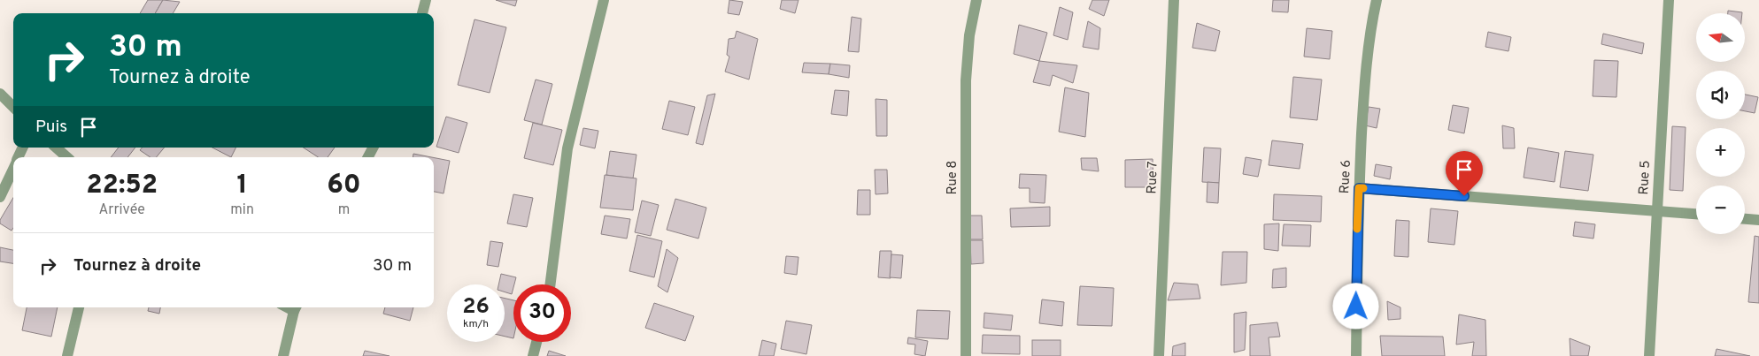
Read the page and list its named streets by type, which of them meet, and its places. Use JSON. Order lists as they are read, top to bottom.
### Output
{
  "streets": {
    "street": [
      "Rue 6",
      "Rue 8",
      "Rue 7",
      "Rue 5"
    ]
  },
  "north": "left",
  "page": {
    "map_buttons": ["+", "−"],
    "turn": ["30 m", "Tournez à droite"],
    "then": "Puis",
    "eta": [
      "22:52",
      "Arrivée",
      "1",
      "min",
      "60",
      "m"
    ],
    "list": [
      {
        "name": "Tournez à droite",
        "value": "30 m"
      }
    ],
    "speed": "26 km/h",
    "limit": "30"
  }
}
